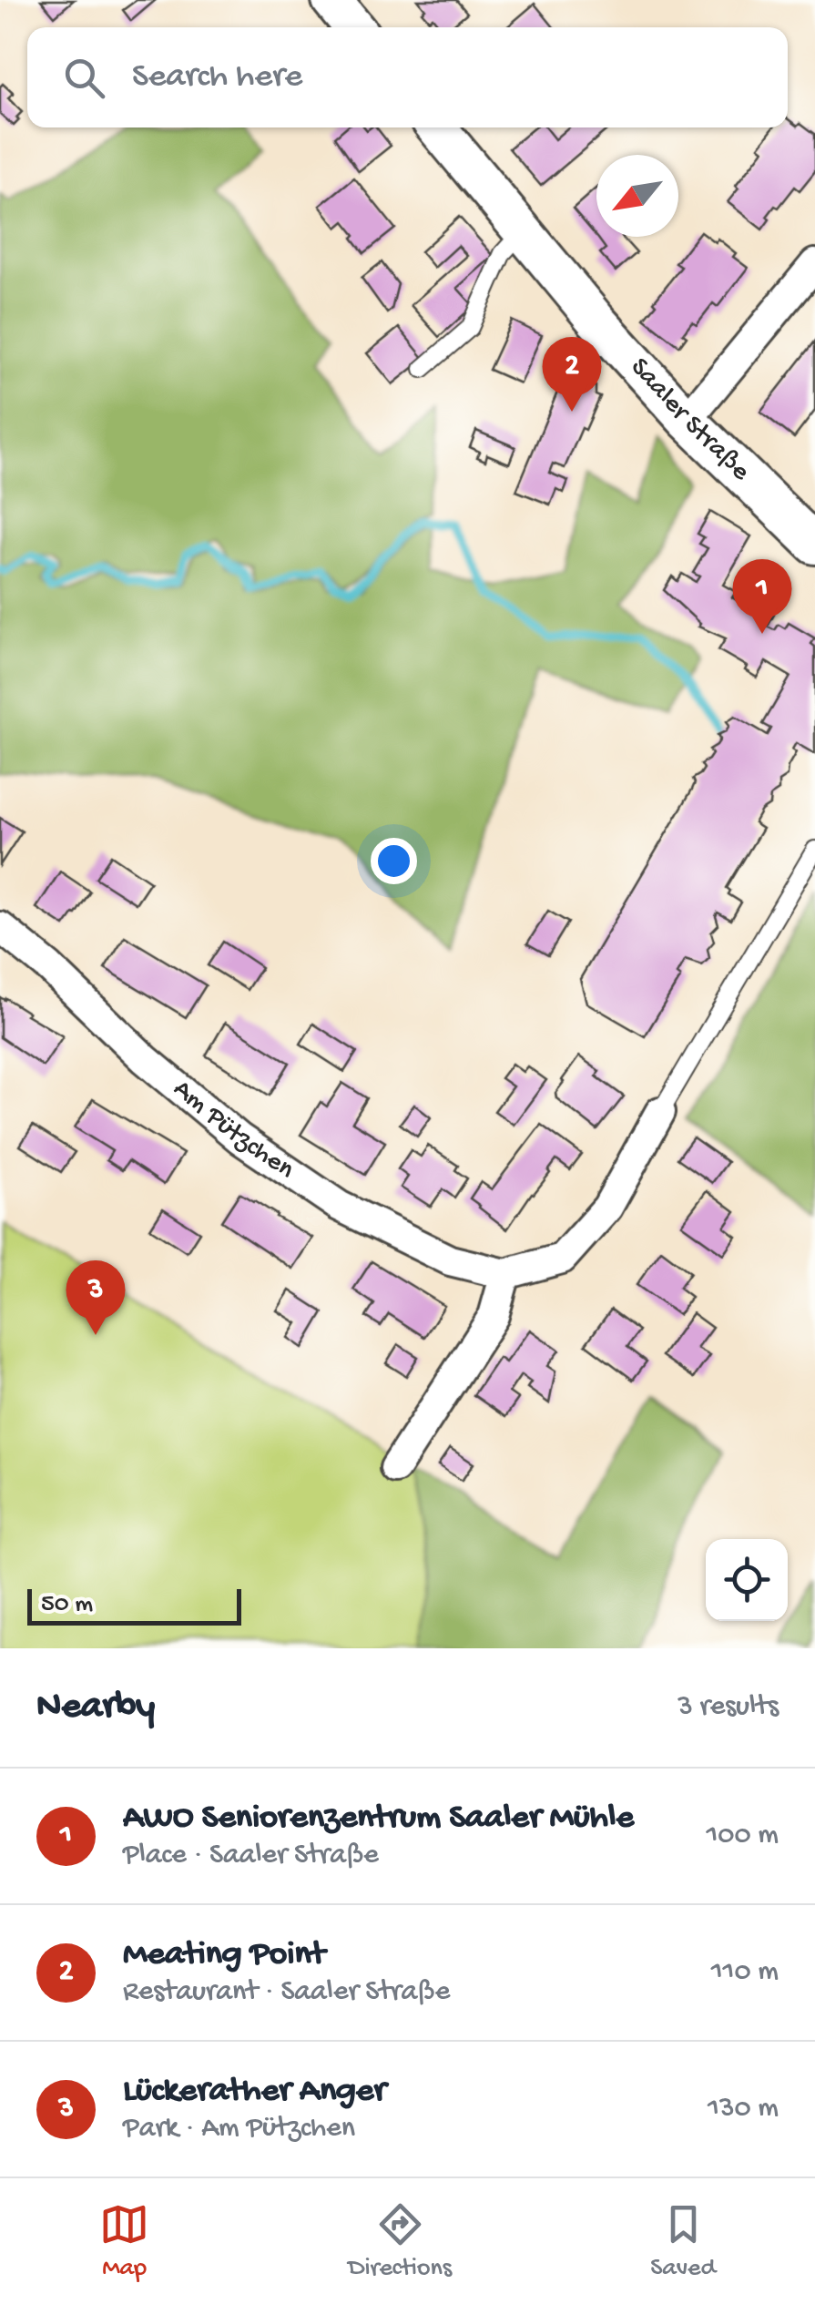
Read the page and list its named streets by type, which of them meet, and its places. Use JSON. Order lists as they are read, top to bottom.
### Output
{
  "streets": {
    "street": ["Saaler Straße", "Am Pützchen"]
  },
  "scale_bar": "50 m",
  "north": "bottom left",
  "page": {
    "search": "Search here",
    "pins": ["2", "1", "3"],
    "scale": "50 m",
    "heading": ["Nearby", "3 results"],
    "list": [
      {
        "mark": "1",
        "name": "AWO Seniorenzentrum Saaler Mühle",
        "note": "Place · Saaler Straße",
        "value": "100 m"
      },
      {
        "mark": "2",
        "name": "Meating Point",
        "note": "Restaurant · Saaler Straße",
        "value": "110 m"
      },
      {
        "mark": "3",
        "name": "Lückerather Anger",
        "note": "Park · Am Pützchen",
        "value": "130 m"
      }
    ],
    "nav": ["Map", "Directions", "Saved"]
  }
}
